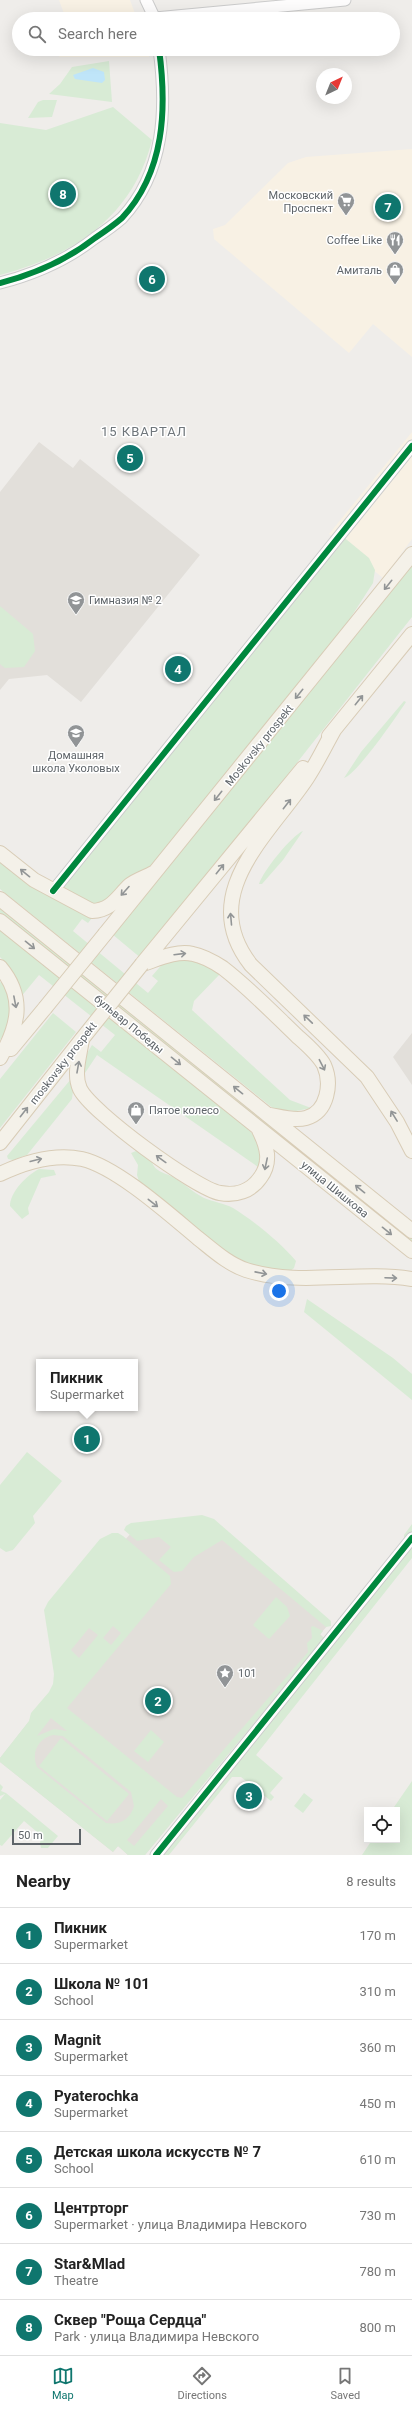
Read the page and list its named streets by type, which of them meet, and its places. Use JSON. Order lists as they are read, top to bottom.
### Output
{
  "streets": {
    "main road": [
      "Moskovsky prospekt",
      "бульвар Победы",
      "moskovsky prospekt",
      "улица Шишкова"
    ]
  },
  "crossings": [
    ["бульвар Победы", "улица Шишкова"]
  ],
  "one_way": ["moskovsky prospekt"],
  "districts": ["15 КВАРТАЛ"],
  "places": {
    "supermarket": ["Московский Проспект"],
    "restaurant": ["Coffee Like"],
    "shop": ["Амиталь", "Пятое колесо"],
    "school or university": ["Гимназия № 2", "Домашняя школа Уколовых"],
    "place": ["101"]
  },
  "scale_bar": "50 m",
  "north": "top right",
  "page": {
    "search": "Search here",
    "pins": [
      "8",
      "7",
      "6",
      "5",
      "4",
      "1",
      "2",
      "3"
    ],
    "popup": ["Пикник", "Supermarket"],
    "scale": "50 m",
    "heading": ["Nearby", "8 results"],
    "list": [
      {
        "mark": "1",
        "name": "Пикник",
        "note": "Supermarket",
        "value": "170 m"
      },
      {
        "mark": "2",
        "name": "Школа № 101",
        "note": "School",
        "value": "310 m"
      },
      {
        "mark": "3",
        "name": "Magnit",
        "note": "Supermarket",
        "value": "360 m"
      },
      {
        "mark": "4",
        "name": "Pyaterochka",
        "note": "Supermarket",
        "value": "450 m"
      },
      {
        "mark": "5",
        "name": "Детская школа искусств № 7",
        "note": "School",
        "value": "610 m"
      },
      {
        "mark": "6",
        "name": "Центрторг",
        "note": "Supermarket · улица Владимира Невского",
        "value": "730 m"
      },
      {
        "mark": "7",
        "name": "Star&Mlad",
        "note": "Theatre",
        "value": "780 m"
      },
      {
        "mark": "8",
        "name": "Сквер \"Роща Сердца\"",
        "note": "Park · улица Владимира Невского",
        "value": "800 m"
      }
    ],
    "nav": ["Map", "Directions", "Saved"]
  }
}
